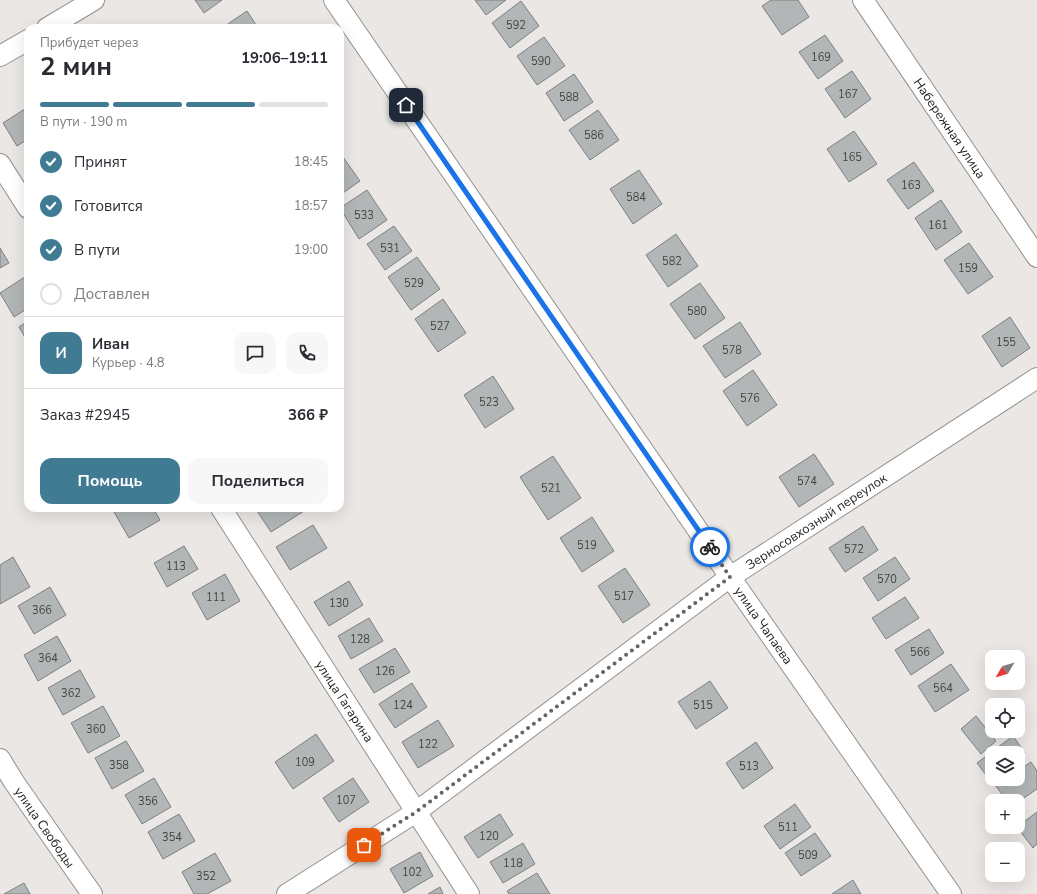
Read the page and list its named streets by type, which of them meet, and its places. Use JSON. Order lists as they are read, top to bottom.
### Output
{
  "streets": {
    "street": [
      "Набережная улица",
      "Зерносовхозный переулок",
      "улица Чапаева",
      "улица Гагарина",
      "улица Свободы"
    ]
  },
  "crossings": [
    ["Зерносовхозный переулок", "улица Чапаева"],
    ["Зерносовхозный переулок", "улица Гагарина"]
  ],
  "house_numbers": [
    "592",
    "169",
    "590",
    "167",
    "588",
    "586",
    "165",
    "163",
    "584",
    "533",
    "161",
    "531",
    "582",
    "159",
    "529",
    "580",
    "527",
    "155",
    "578",
    "576",
    "523",
    "574",
    "521",
    "519",
    "572",
    "113",
    "570",
    "517",
    "111",
    "130",
    "366",
    "128",
    "566",
    "364",
    "126",
    "564",
    "362",
    "124",
    "515",
    "360",
    "122",
    "109",
    "358",
    "513",
    "107",
    "356",
    "511",
    "120",
    "354",
    "509",
    "118",
    "102",
    "352"
  ],
  "north": "bottom left",
  "page": {
    "heading": ["2 мин", "Прибудет через", "19:06–19:11"],
    "panel": [
      "Иван",
      "Курьер · 4.8",
      "Заказ #2945",
      "366 ₽"
    ],
    "bar": "В пути · 190 m",
    "list": [
      ["Принят", "18:45"],
      ["Готовится", "18:57"],
      ["В пути", "19:00"],
      "Доставлен"
    ],
    "round": "И",
    "buttons": ["Помощь", "Поделиться"],
    "map_buttons": ["+", "−"]
  }
}
